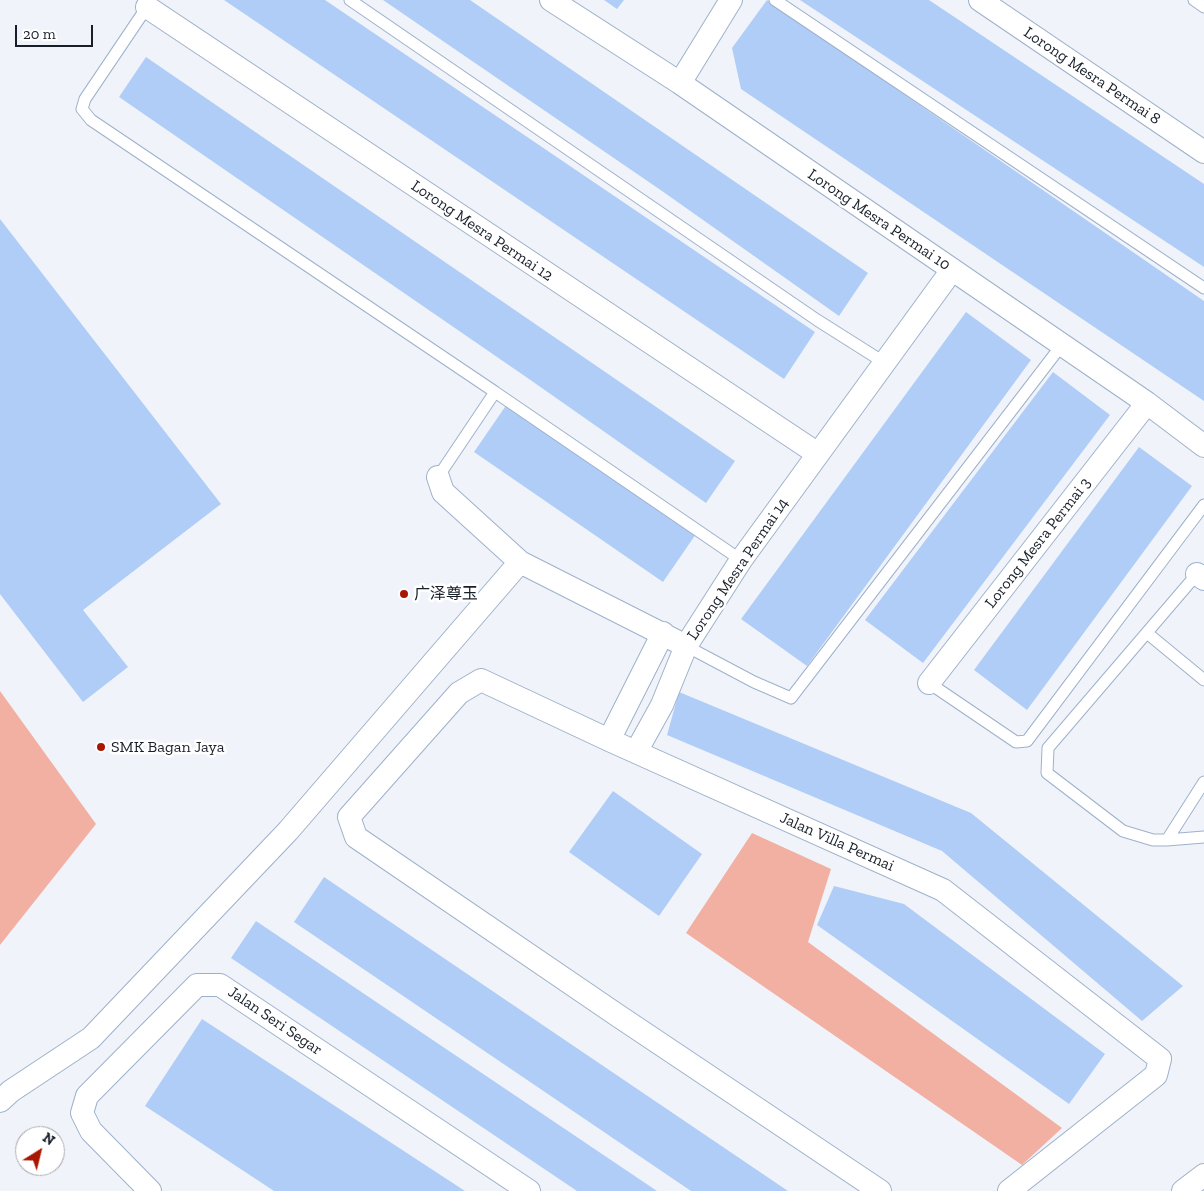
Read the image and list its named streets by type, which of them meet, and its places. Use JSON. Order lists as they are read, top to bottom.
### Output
{
  "streets": {
    "street": [
      "Lorong Mesra Permai 8",
      "Lorong Mesra Permai 10",
      "Lorong Mesra Permai 12",
      "Lorong Mesra Permai 3",
      "Lorong Mesra Permai 14",
      "Jalan Villa Permai",
      "Jalan Seri Segar"
    ]
  },
  "crossings": [
    ["Lorong Mesra Permai 10", "Lorong Mesra Permai 3"],
    ["Lorong Mesra Permai 10", "Lorong Mesra Permai 14"],
    ["Lorong Mesra Permai 12", "Lorong Mesra Permai 14"]
  ],
  "places": ["广泽尊玉", "SMK Bagan Jaya"],
  "scale_bar": "20 m",
  "north": "top right"
}
